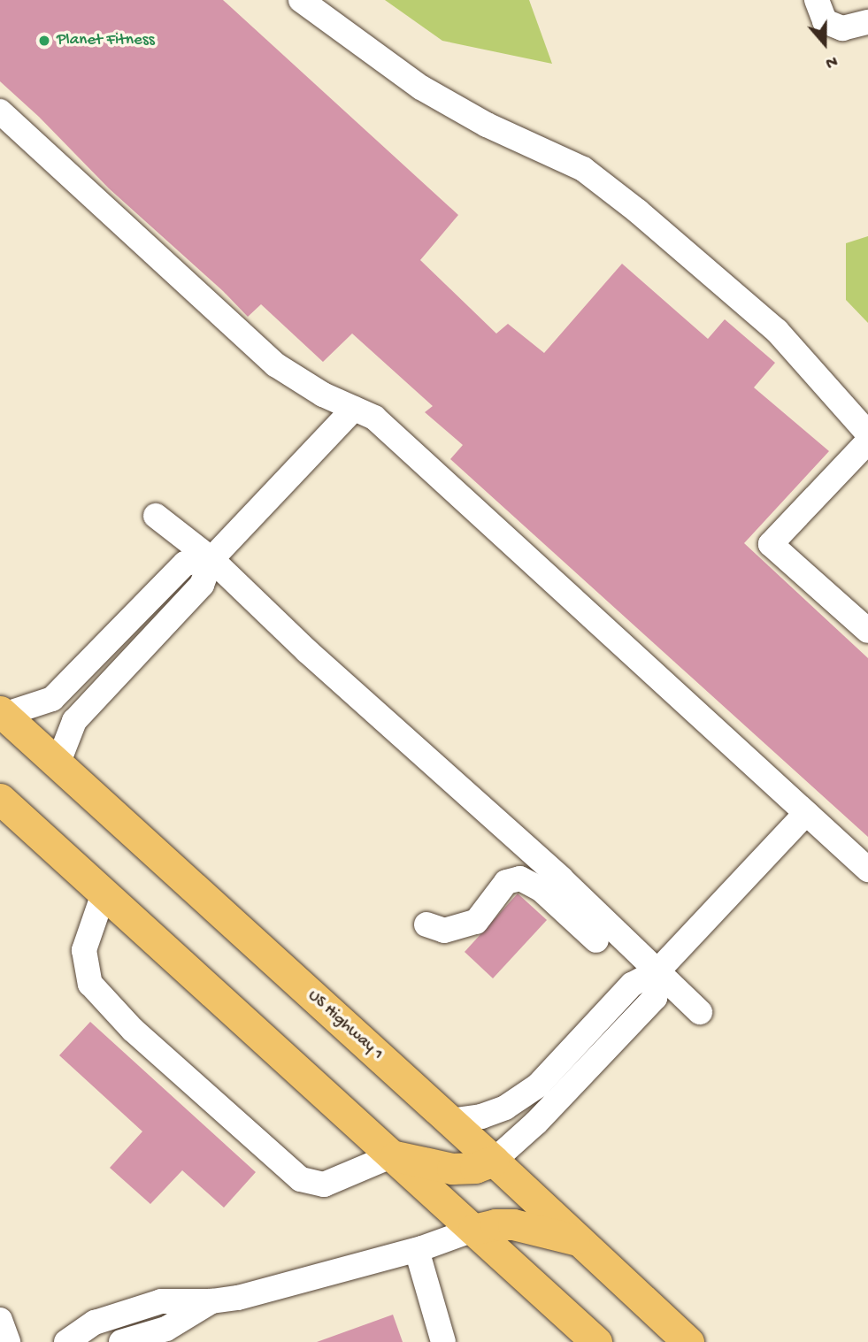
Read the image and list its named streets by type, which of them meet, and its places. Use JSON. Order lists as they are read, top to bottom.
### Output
{
  "streets": {
    "main road": ["US Highway 1"]
  },
  "places": ["Planet Fitness"],
  "north": "bottom"
}
